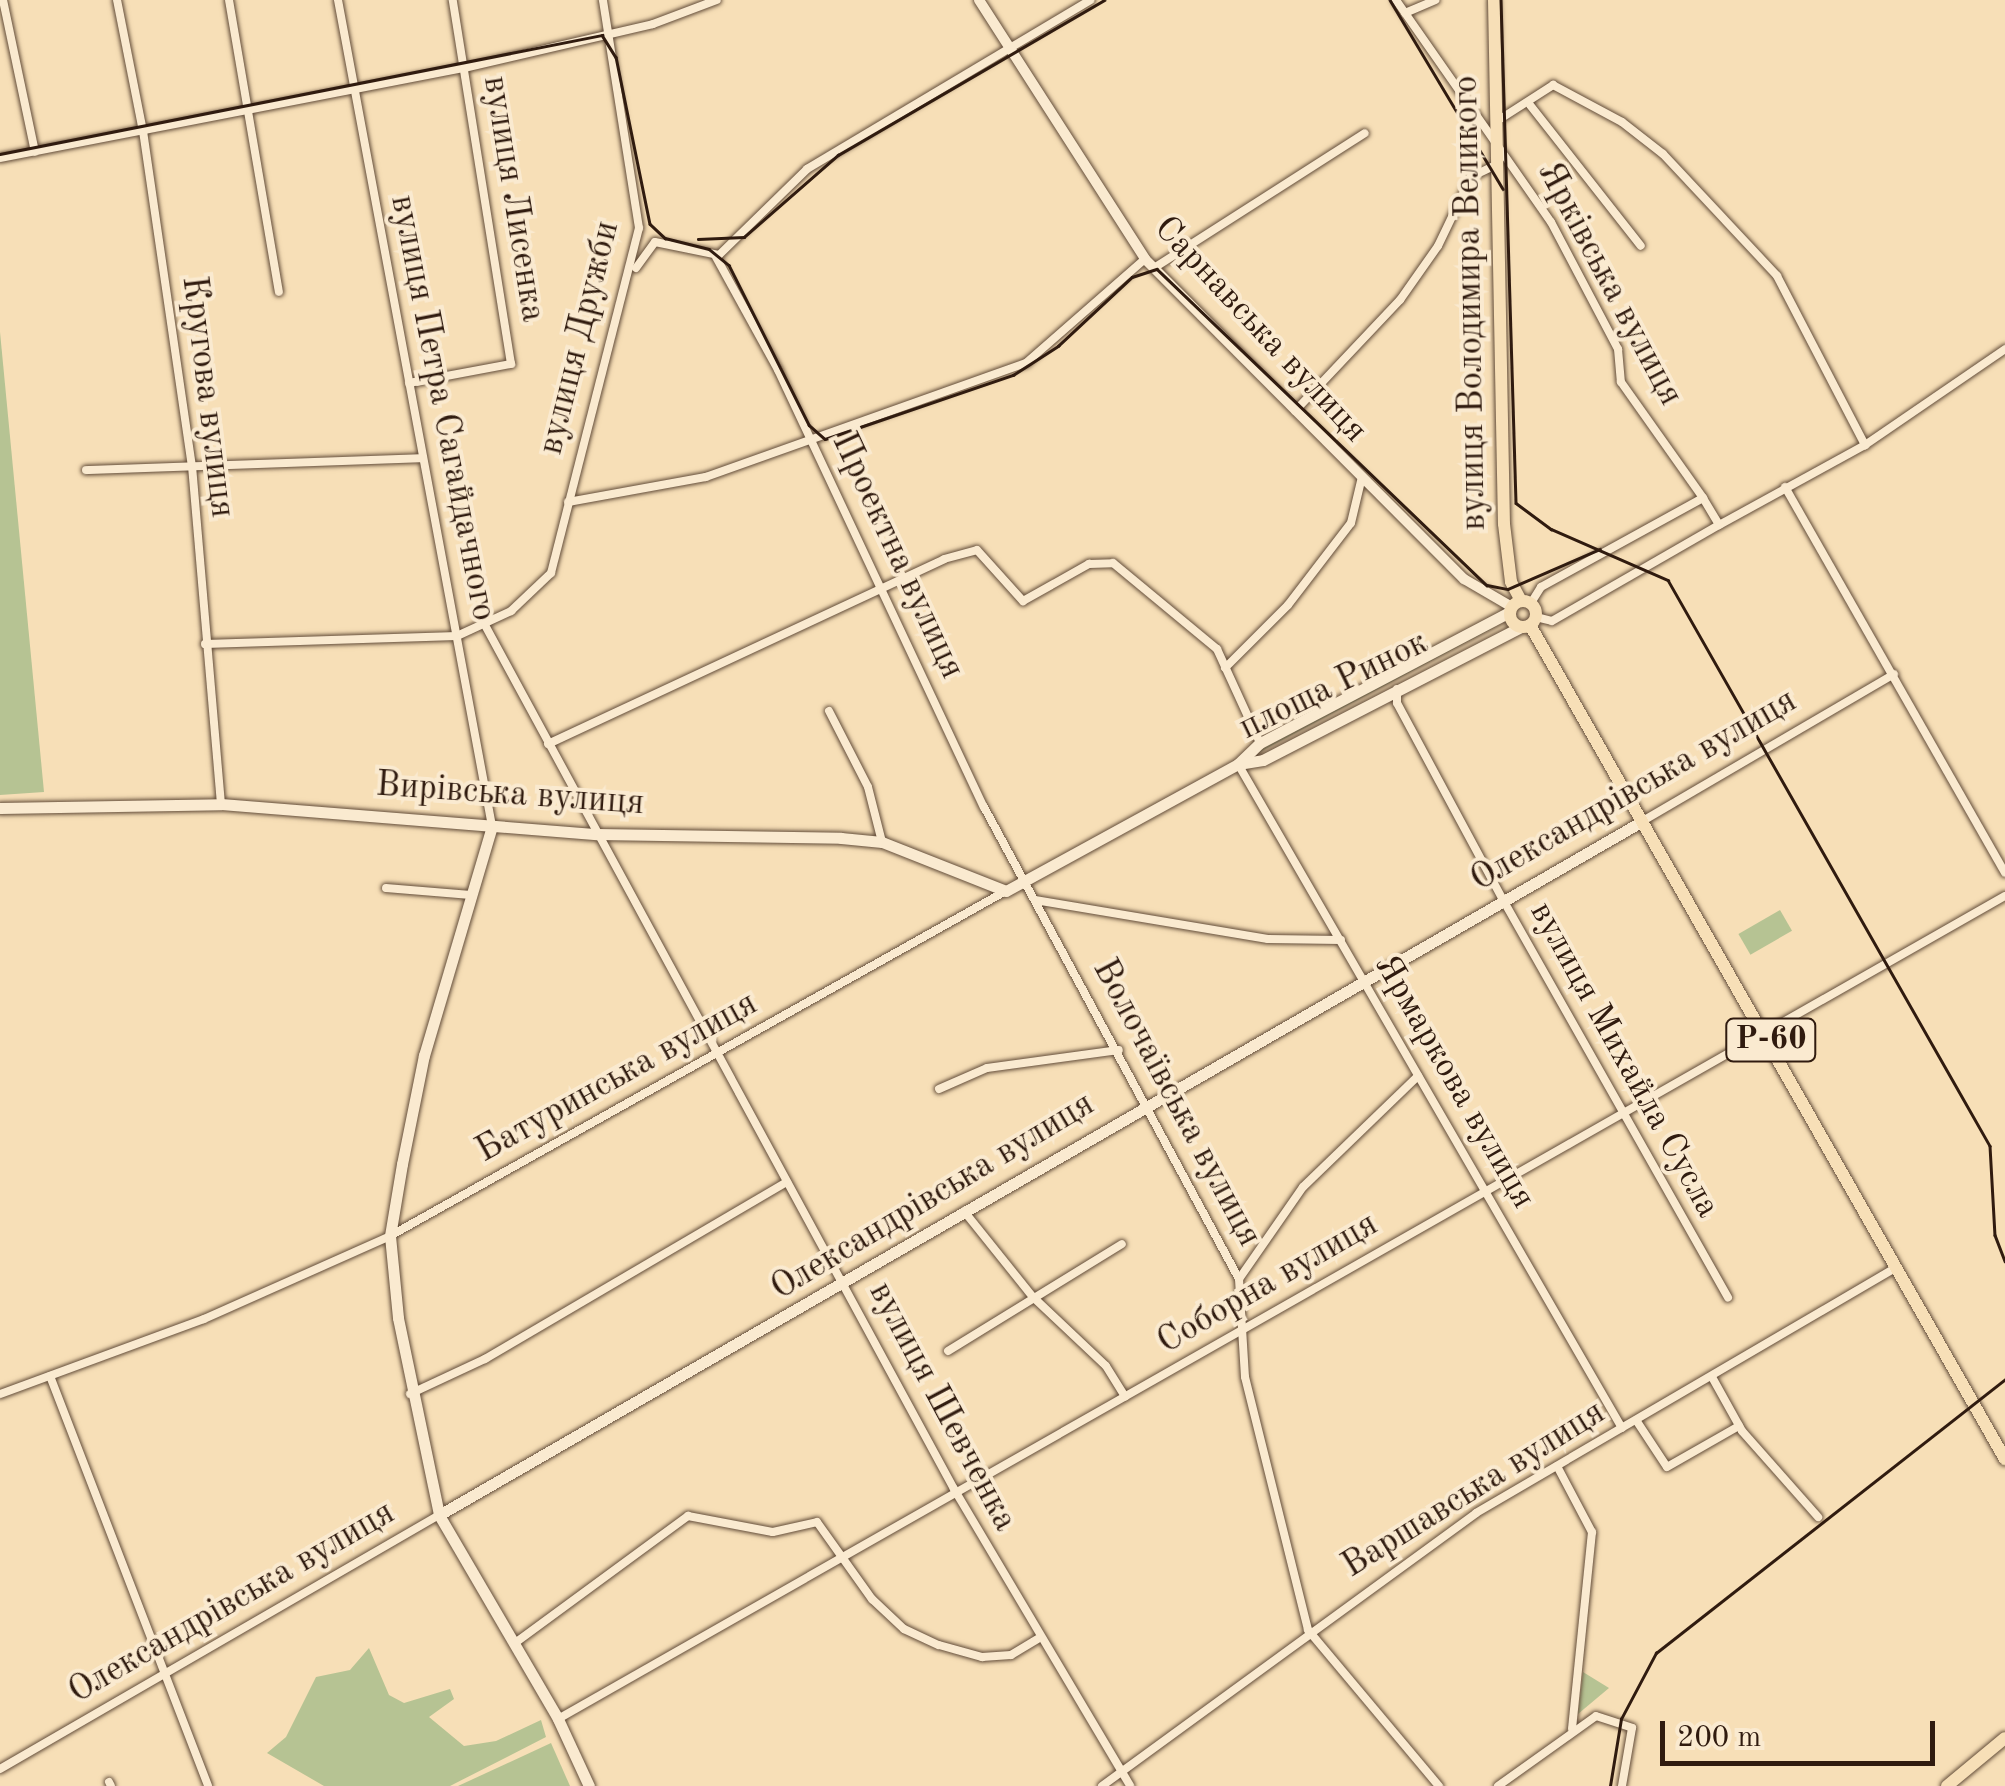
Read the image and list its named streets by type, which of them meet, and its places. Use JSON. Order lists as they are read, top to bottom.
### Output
{
  "streets": {
    "main road": [
      "вулиця Володимира Великого",
      "площа Ринок",
      "Олександрівська вулиця",
      "Вирівська вулиця",
      "Р-60",
      "Батуринська вулиця"
    ],
    "street": [
      "вулиця Лисенка",
      "Ярківська вулиця",
      "Сарнавська вулиця",
      "вулиця Дружби",
      "Кругова вулиця",
      "вулиця Петра Сагайдачного",
      "Проектна вулиця",
      "вулиця Михайла Сусла",
      "Ярмаркова вулиця",
      "Волочаївська вулиця",
      "Соборна вулиця",
      "вулиця Шевченка",
      "Варшавська вулиця"
    ]
  },
  "crossings": [
    ["вулиця Лисенка", "вулиця Петра Сагайдачного"],
    ["Ярківська вулиця", "вулиця Володимира Великого"],
    ["вулиця Володимира Великого", "Сарнавська вулиця"],
    ["вулиця Володимира Великого", "площа Ринок"],
    ["вулиця Володимира Великого", "Р-60"],
    ["Сарнавська вулиця", "площа Ринок"],
    ["Сарнавська вулиця", "Р-60"],
    ["вулиця Дружби", "Кругова вулиця"],
    ["вулиця Дружби", "вулиця Петра Сагайдачного"],
    ["вулиця Дружби", "вулиця Шевченка"],
    ["Кругова вулиця", "Вирівська вулиця"],
    ["вулиця Петра Сагайдачного", "Вирівська вулиця"],
    ["Проектна вулиця", "Батуринська вулиця"],
    ["Проектна вулиця", "Волочаївська вулиця"],
    ["площа Ринок", "Р-60"],
    ["площа Ринок", "вулиця Михайла Сусла"],
    ["площа Ринок", "Батуринська вулиця"],
    ["площа Ринок", "Ярмаркова вулиця"],
    ["Олександрівська вулиця", "Р-60"],
    ["Олександрівська вулиця", "вулиця Михайла Сусла"],
    ["Олександрівська вулиця", "Ярмаркова вулиця"],
    ["Олександрівська вулиця", "Волочаївська вулиця"],
    ["Олександрівська вулиця", "вулиця Шевченка"],
    ["Вирівська вулиця", "Батуринська вулиця"],
    ["Вирівська вулиця", "вулиця Шевченка"],
    ["Р-60", "Соборна вулиця"],
    ["Р-60", "Варшавська вулиця"],
    ["вулиця Михайла Сусла", "Соборна вулиця"],
    ["Батуринська вулиця", "Ярмаркова вулиця"],
    ["Батуринська вулиця", "Волочаївська вулиця"],
    ["Батуринська вулиця", "вулиця Шевченка"],
    ["Ярмаркова вулиця", "Соборна вулиця"],
    ["Ярмаркова вулиця", "Варшавська вулиця"],
    ["Волочаївська вулиця", "Соборна вулиця"],
    ["Волочаївська вулиця", "Варшавська вулиця"],
    ["Соборна вулиця", "вулиця Шевченка"],
    ["вулиця Шевченка", "Варшавська вулиця"]
  ],
  "scale_bar": "200 m"
}
